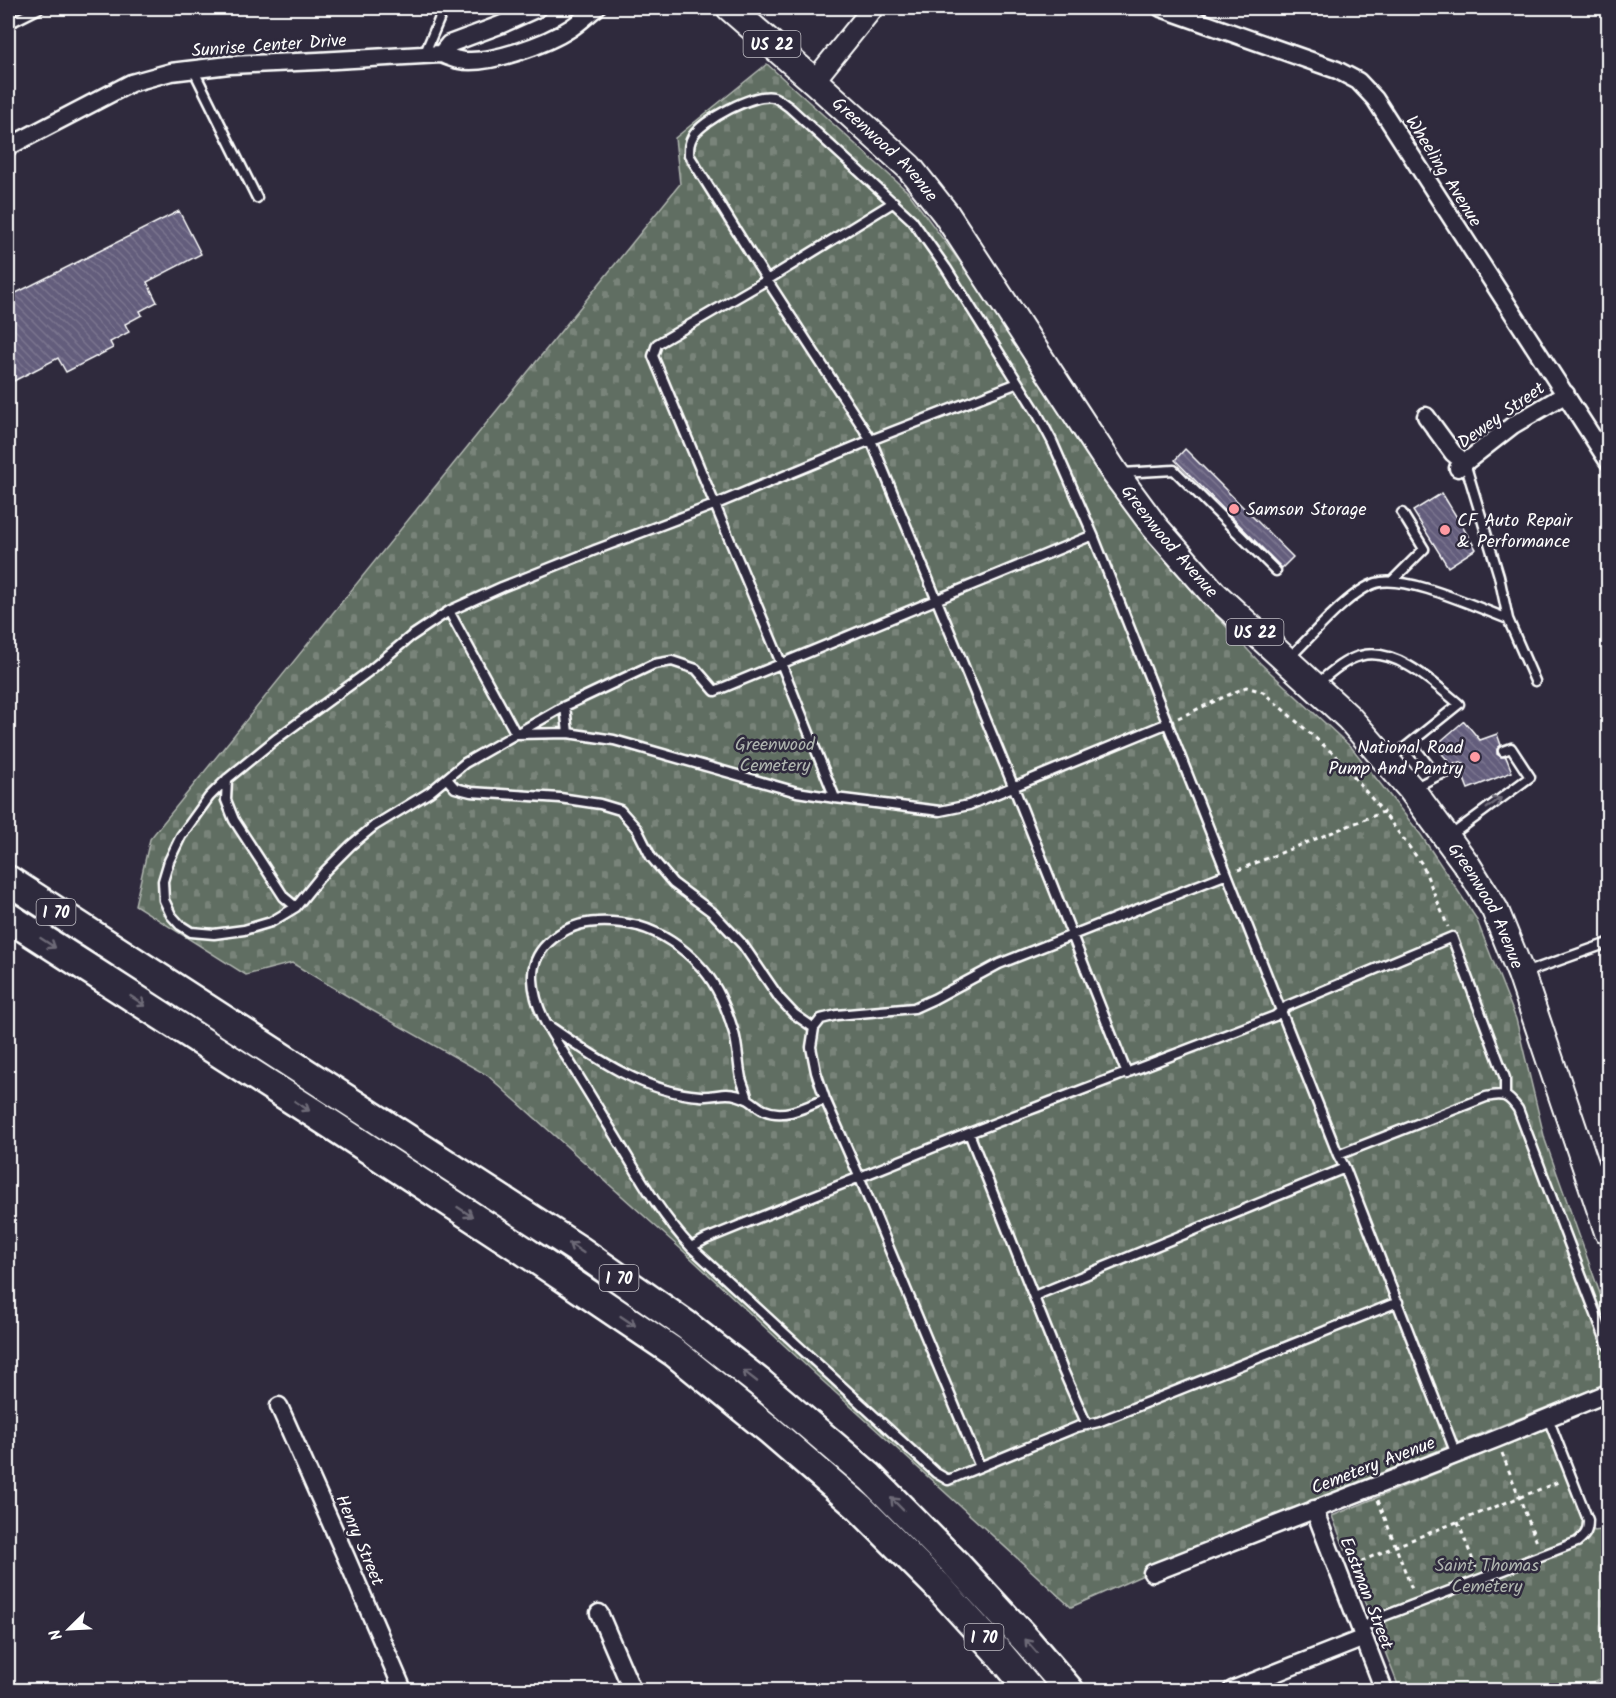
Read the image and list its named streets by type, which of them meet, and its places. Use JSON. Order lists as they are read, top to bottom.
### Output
{
  "streets": {
    "highway": ["I 70"],
    "main road": ["US 22", "Greenwood Avenue"],
    "street": [
      "Sunrise Center Drive",
      "Wheeling Avenue",
      "Dewey Street",
      "Cemetery Avenue",
      "Henry Street",
      "Eastman Street"
    ]
  },
  "crossings": [
    ["US 22", "Greenwood Avenue"],
    ["Wheeling Avenue", "Dewey Street"],
    ["Cemetery Avenue", "Eastman Street"]
  ],
  "parks": ["Greenwood Cemetery", "Saint Thomas Cemetery"],
  "places": ["Samson Storage", "CF Auto Repair & Performance", "National Road Pump And Pantry"],
  "north": "bottom left"
}
